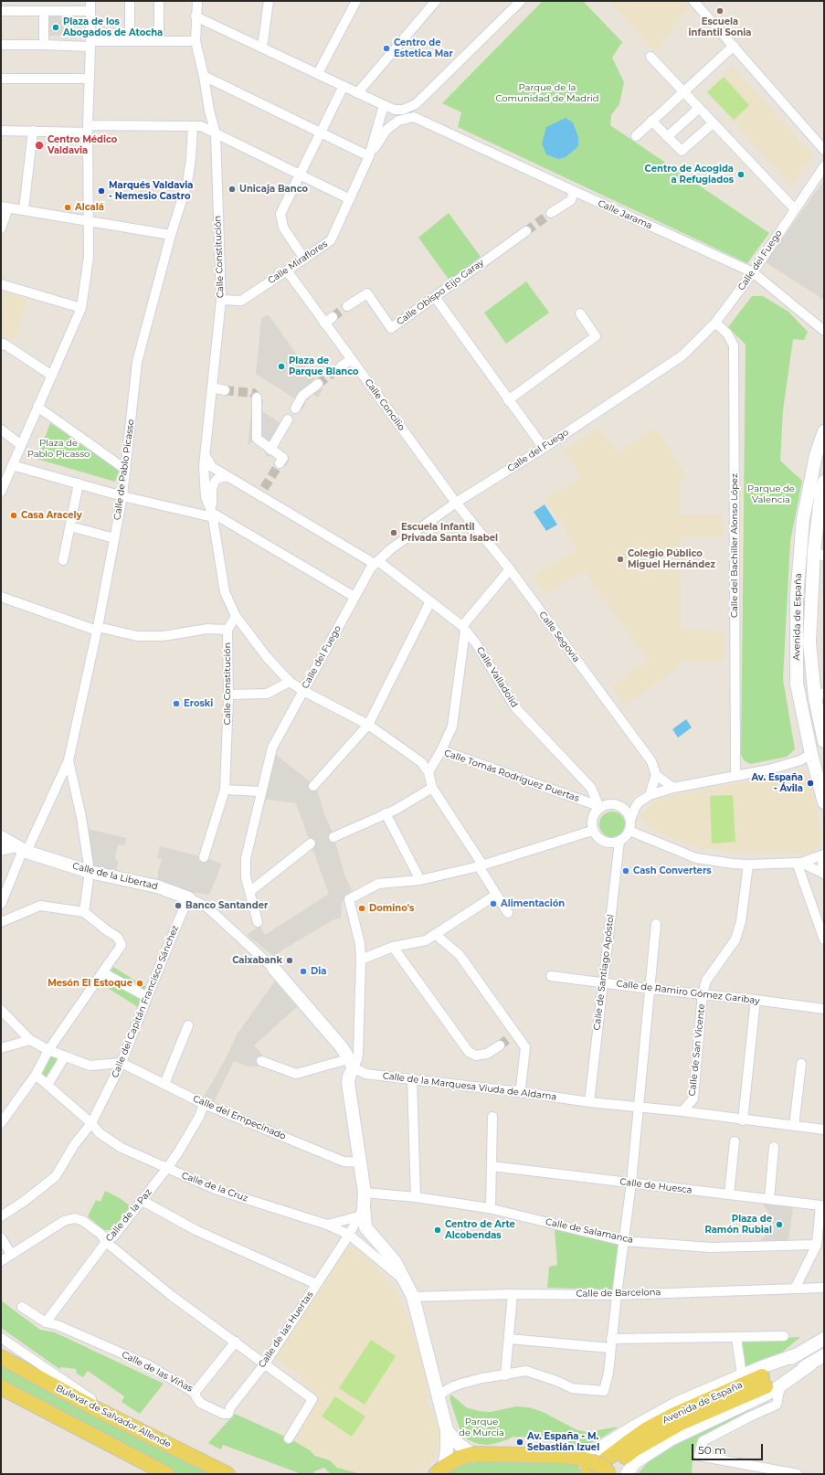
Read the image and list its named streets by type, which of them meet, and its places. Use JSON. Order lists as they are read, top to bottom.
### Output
{
  "streets": {
    "main road": ["Avenida de España", "Calle de la Libertad", "Bulevar de Salvador Allende"],
    "street": [
      "Calle Jarama",
      "Calle Constitución",
      "Calle del Fuego",
      "Calle Miraflores",
      "Calle Obispo Eijo Garay",
      "Calle Concilio",
      "Calle de Pablo Picasso",
      "Calle del Bachiller Alonso López",
      "Calle Segovia",
      "Calle Valladolid",
      "Calle Tomás Rodríguez Puertas",
      "Calle de Santiago Apóstol",
      "Calle de Ramiro Gómez Garibay",
      "Calle del Capitán Francisco Sánchez",
      "Calle de San Vicente",
      "Calle de la Marquesa Viuda de Aldama",
      "Calle del Empecinado",
      "Calle de Huesca",
      "Calle de la Cruz",
      "Calle de la Paz",
      "Calle de Salamanca",
      "Calle de Barcelona",
      "Calle de las Huertas",
      "Calle de las Viñas"
    ]
  },
  "crossings": [
    ["Calle Jarama", "Calle del Fuego"],
    ["Calle Jarama", "Calle Miraflores"],
    ["Calle Constitución", "Calle Miraflores"],
    ["Calle Constitución", "Calle Valladolid"],
    ["Calle del Fuego", "Calle Concilio"],
    ["Calle del Fuego", "Calle del Bachiller Alonso López"],
    ["Calle del Fuego", "Calle Segovia"],
    ["Calle del Fuego", "Calle Valladolid"],
    ["Calle Miraflores", "Calle Concilio"],
    ["Calle Concilio", "Calle Segovia"],
    ["Calle de Pablo Picasso", "Calle de la Libertad"],
    ["Calle Valladolid", "Calle Tomás Rodríguez Puertas"],
    ["Calle Valladolid", "Calle de Santiago Apóstol"],
    ["Calle Tomás Rodríguez Puertas", "Calle de Santiago Apóstol"],
    ["Calle de la Libertad", "Calle del Capitán Francisco Sánchez"],
    ["Calle de Santiago Apóstol", "Calle de Ramiro Gómez Garibay"],
    ["Calle de Santiago Apóstol", "Calle de la Marquesa Viuda de Aldama"],
    ["Calle de Ramiro Gómez Garibay", "Calle de San Vicente"],
    ["Calle del Capitán Francisco Sánchez", "Calle del Empecinado"],
    ["Calle del Capitán Francisco Sánchez", "Calle de la Cruz"],
    ["Calle de San Vicente", "Calle de la Marquesa Viuda de Aldama"],
    ["Calle del Empecinado", "Calle de la Paz"],
    ["Calle de Huesca", "Calle de Salamanca"],
    ["Calle de la Cruz", "Calle de la Paz"],
    ["Calle de la Cruz", "Calle de las Huertas"],
    ["Calle de la Paz", "Calle de las Viñas"],
    ["Calle de las Huertas", "Calle de las Viñas"]
  ],
  "parks": [
    "Parque de la Comunidad de Madrid",
    "Plaza de Pablo Picasso",
    "Parque de Valencia",
    "Parque de Murcia"
  ],
  "places": [
    "Escuela infantil Sonia",
    "Plaza de los Abogados de Atocha",
    "Centro de Estetica Mar",
    "Centro Médico Valdavia",
    "Centro de Acogida a Refugiados",
    "Unicaja Banco",
    "Marqués Valdavia - Nemesio Castro",
    "Alcalá",
    "Plaza de Parque Blanco",
    "Casa Aracely",
    "Escuela Infantil Privada Santa Isabel",
    "Colegio Público Miguel Hernández",
    "Eroski",
    "Av. España - Ávila",
    "Cash Converters",
    "Alimentación",
    "Banco Santander",
    "Domino's",
    "Caixabank",
    "Dia",
    "Mesón El Estoque",
    "Plaza de Ramón Rubial",
    "Centro de Arte Alcobendas",
    "Av. España - M. Sebastián Izuel"
  ],
  "scale_bar": "50 m"
}
